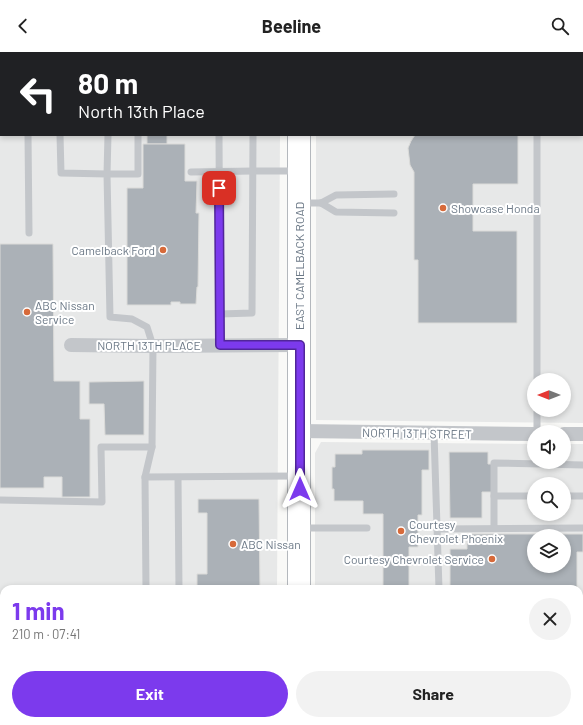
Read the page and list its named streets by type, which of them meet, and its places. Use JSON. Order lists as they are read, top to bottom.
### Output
{
  "streets": {
    "main road": ["EAST CAMELBACK ROAD"],
    "street": ["NORTH 13TH PLACE", "NORTH 13TH STREET"]
  },
  "crossings": [
    ["EAST CAMELBACK ROAD", "NORTH 13TH PLACE"],
    ["EAST CAMELBACK ROAD", "NORTH 13TH STREET"]
  ],
  "places": [
    "Showcase Honda",
    "Camelback Ford",
    "ABC Nissan Service",
    "Courtesy Chevrolet Phoenix",
    "ABC Nissan",
    "Courtesy Chevrolet Service"
  ],
  "north": "left",
  "page": {
    "header": "Beeline",
    "turn": ["80 m", "North 13th Place"],
    "heading": ["1 min", "210 m · 07:41"],
    "buttons": ["Exit", "Share"]
  }
}
